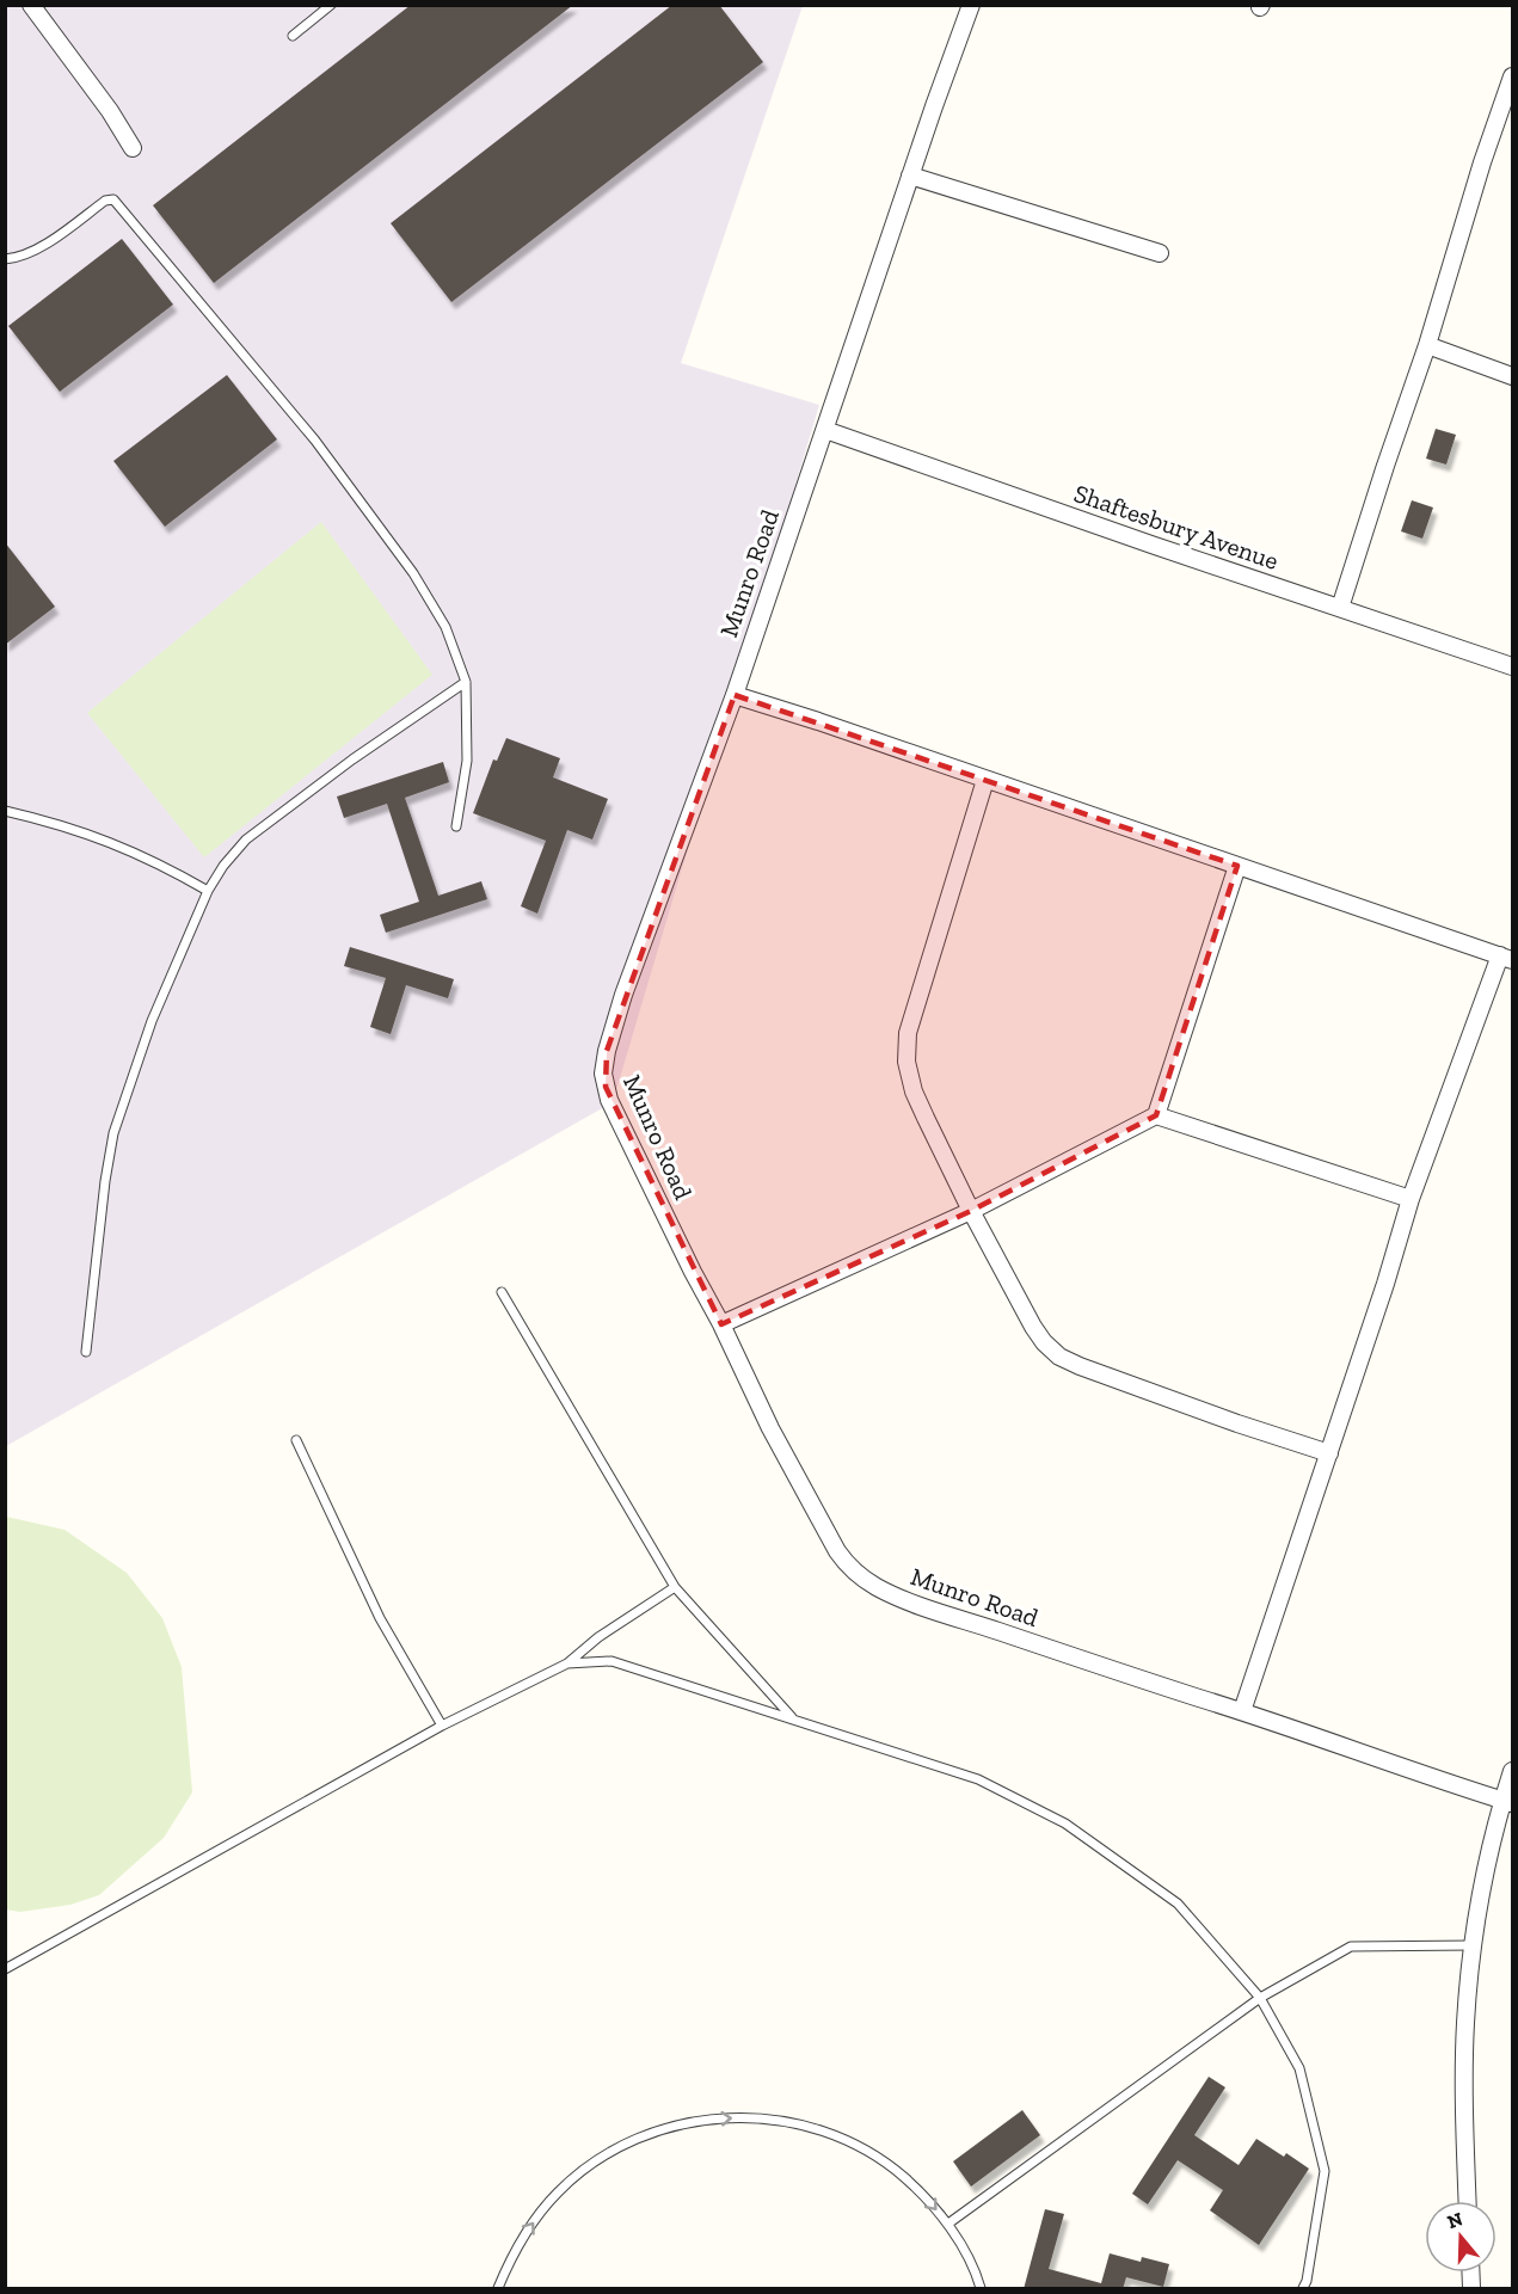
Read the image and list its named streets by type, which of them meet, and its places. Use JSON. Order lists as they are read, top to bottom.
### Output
{
  "streets": {
    "street": ["Shaftesbury Avenue", "Munro Road"]
  },
  "crossings": [
    ["Shaftesbury Avenue", "Munro Road"]
  ],
  "north": "top"
}
